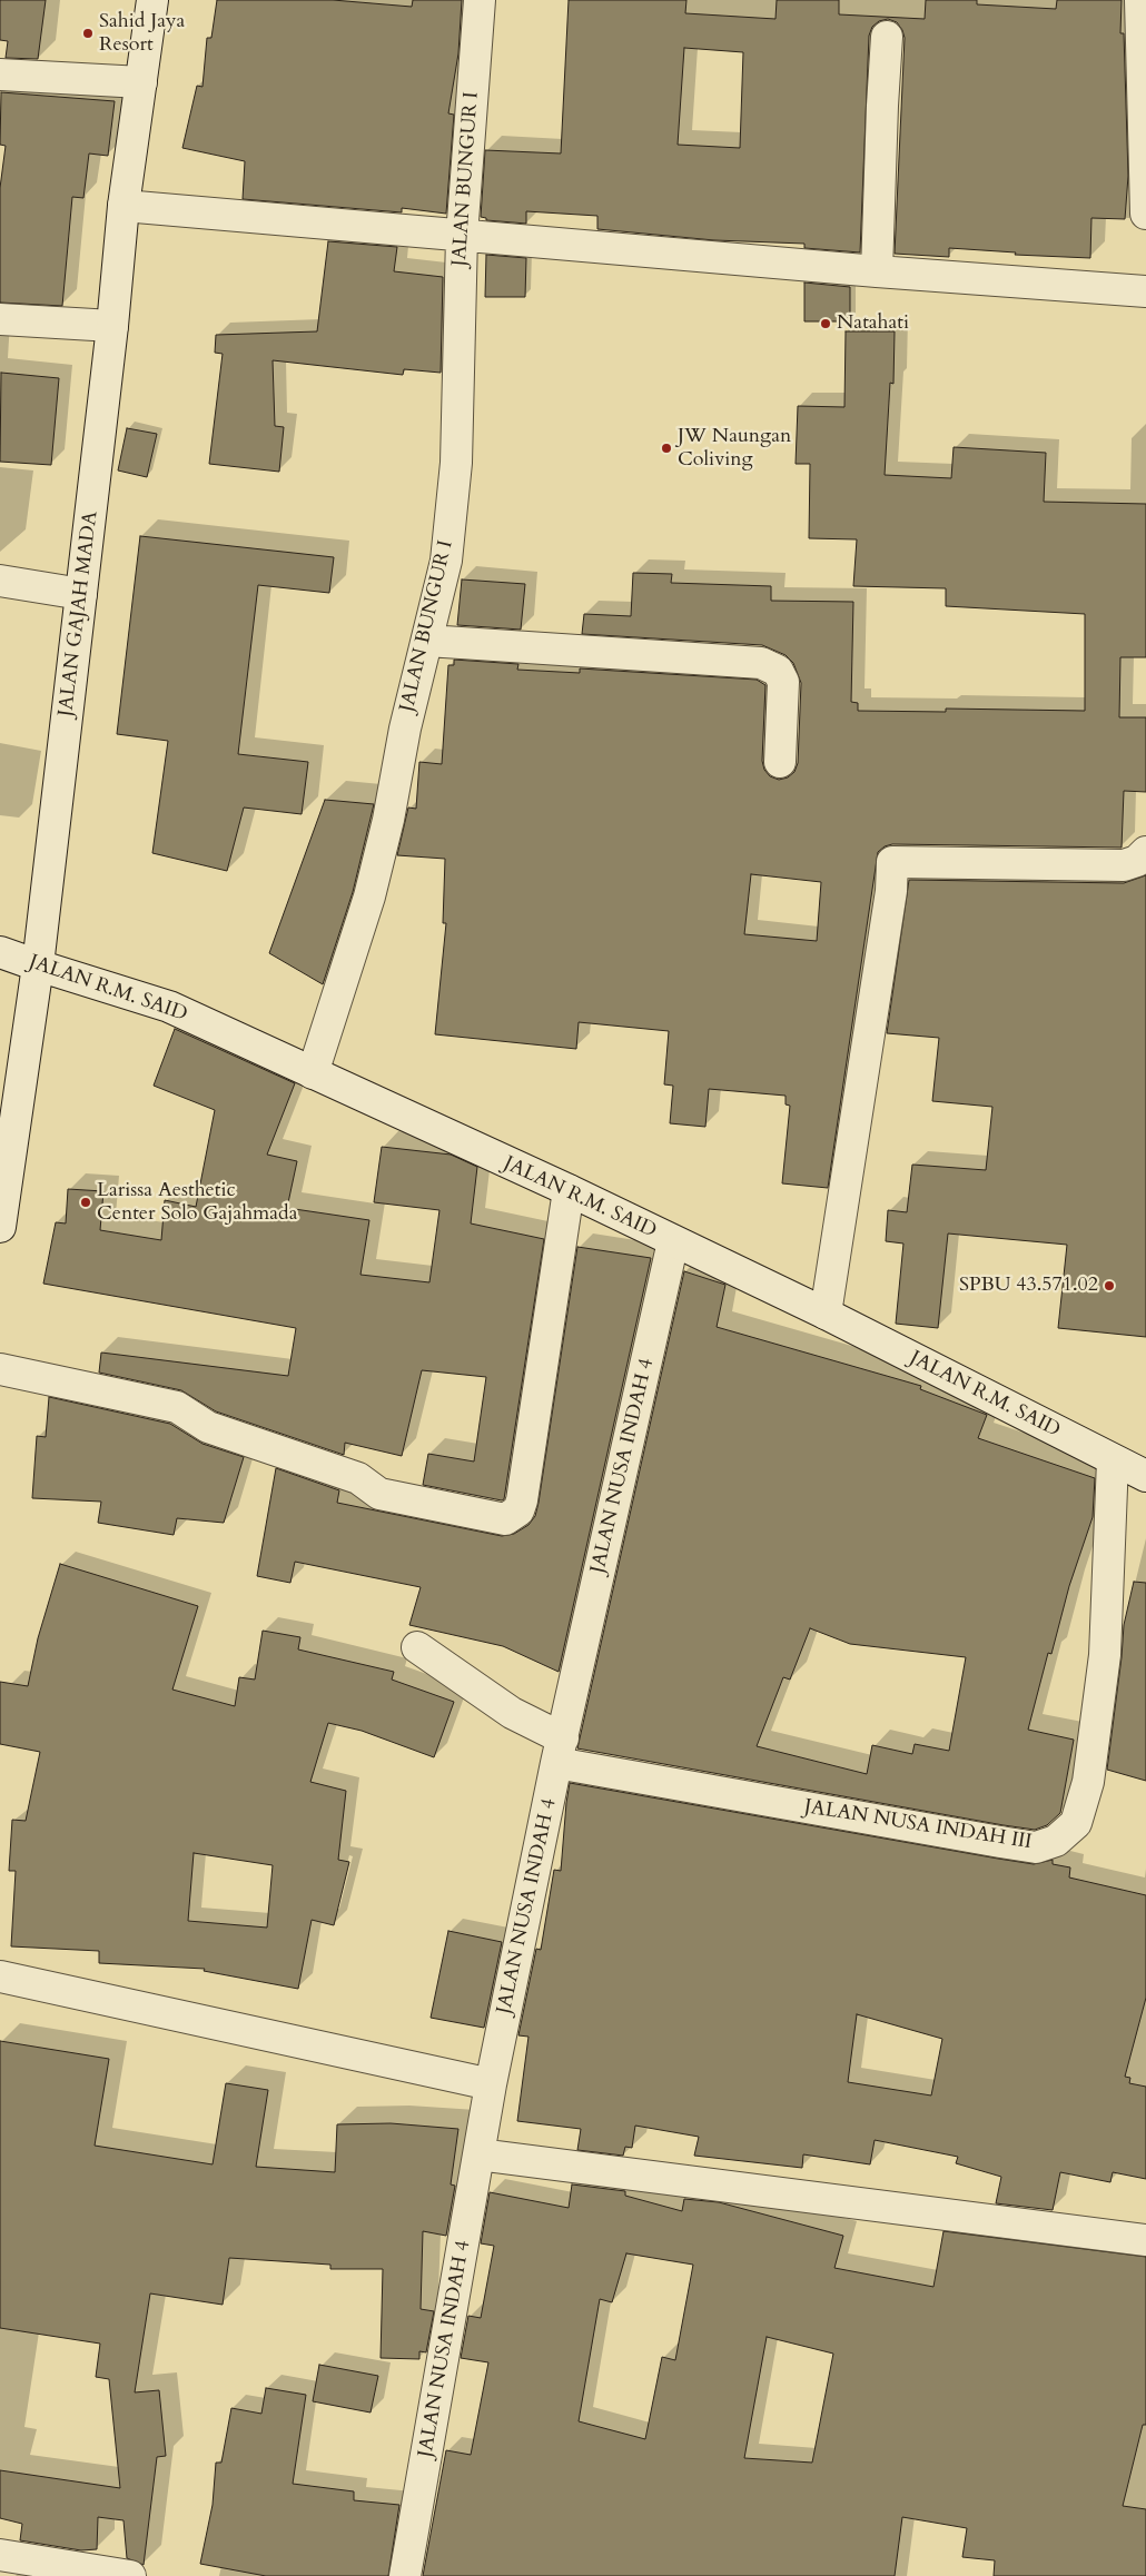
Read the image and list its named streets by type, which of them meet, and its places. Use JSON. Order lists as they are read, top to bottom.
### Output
{
  "streets": {
    "street": [
      "JALAN BUNGUR I",
      "JALAN GAJAH MADA",
      "JALAN R.M. SAID",
      "JALAN NUSA INDAH 4",
      "JALAN NUSA INDAH III"
    ]
  },
  "crossings": [
    ["JALAN BUNGUR I", "JALAN R.M. SAID"],
    ["JALAN GAJAH MADA", "JALAN R.M. SAID"],
    ["JALAN R.M. SAID", "JALAN NUSA INDAH 4"],
    ["JALAN R.M. SAID", "JALAN NUSA INDAH III"],
    ["JALAN NUSA INDAH 4", "JALAN NUSA INDAH III"]
  ],
  "places": [
    "Sahid Jaya Resort",
    "Natahati",
    "JW Naungan Coliving",
    "Larissa Aesthetic Center Solo Gajahmada",
    "SPBU 43.571.02"
  ]
}
